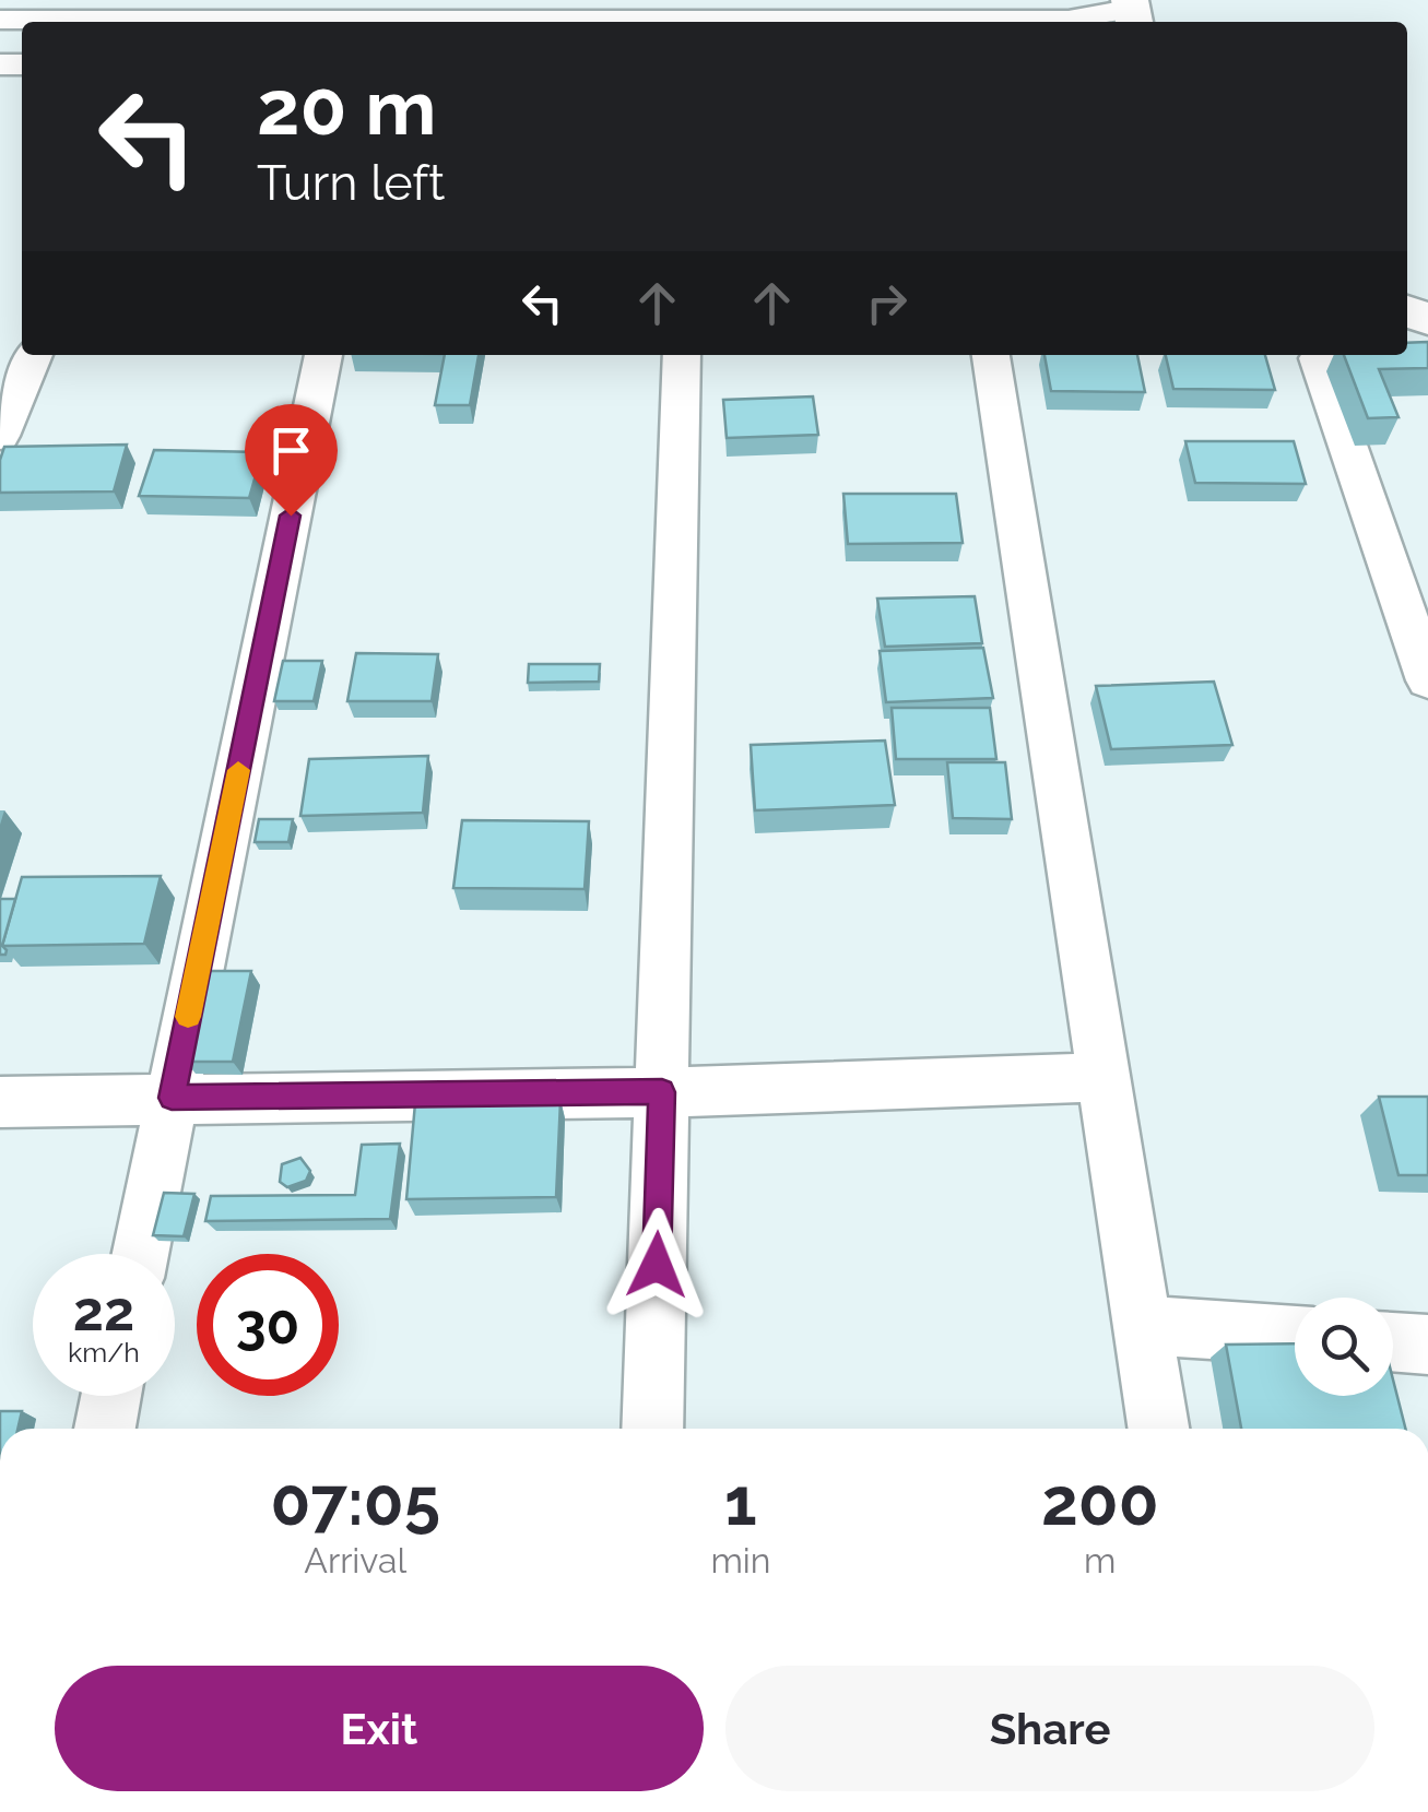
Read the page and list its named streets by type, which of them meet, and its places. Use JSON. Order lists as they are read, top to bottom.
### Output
{
  "page": {
    "turn": ["20 m", "Turn left"],
    "speed": "22 km/h",
    "limit": "30",
    "eta": [
      "07:05",
      "Arrival",
      "1",
      "min",
      "200",
      "m"
    ],
    "buttons": ["Exit", "Share"]
  }
}
